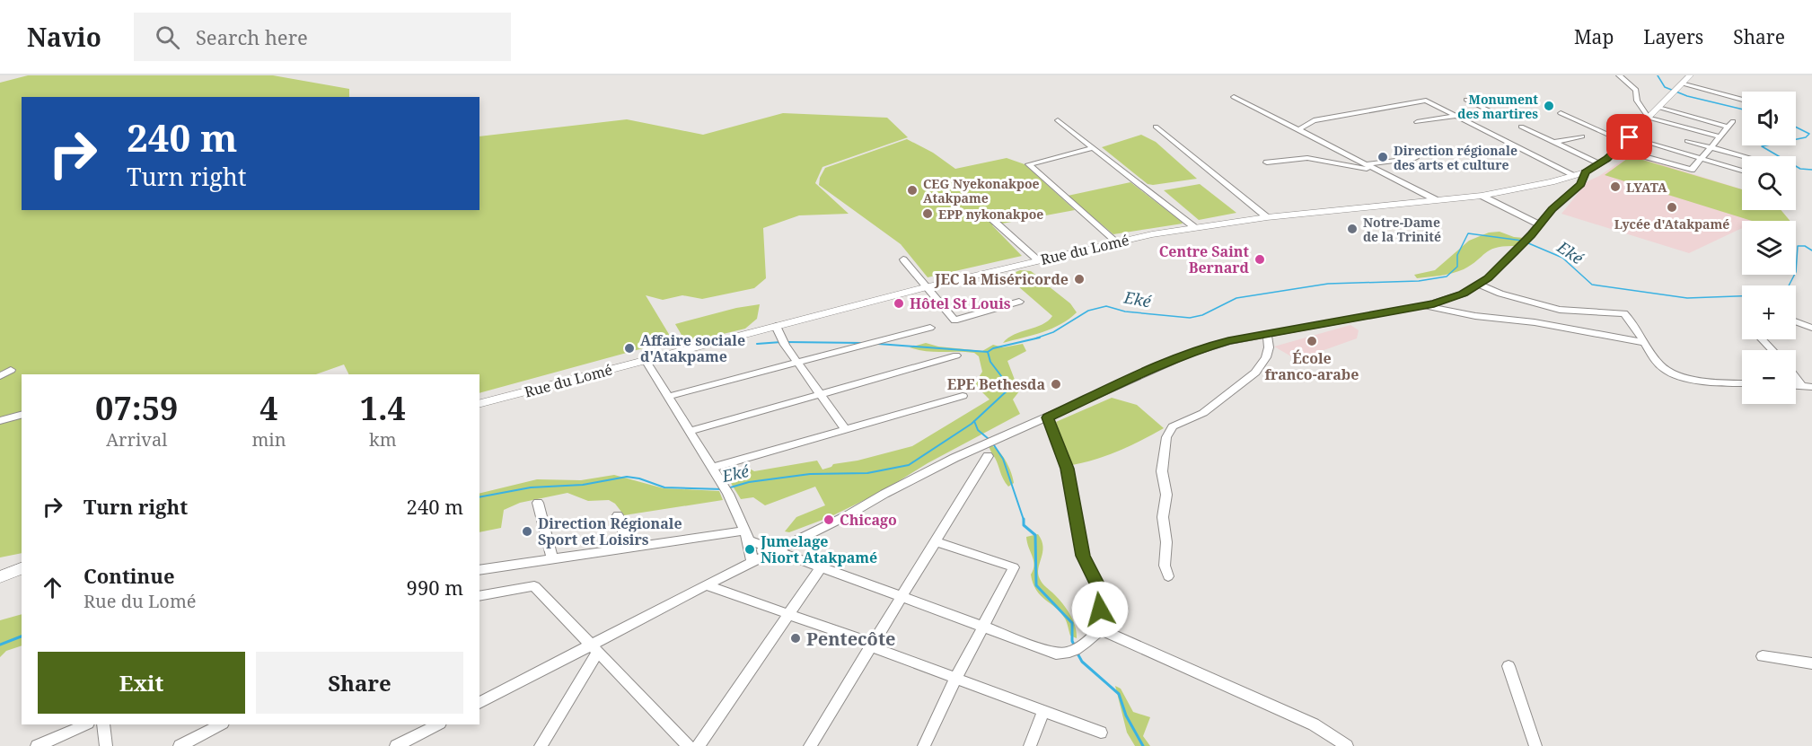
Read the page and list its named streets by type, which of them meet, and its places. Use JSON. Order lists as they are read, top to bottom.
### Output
{
  "streets": {
    "main road": ["Rue du Lomé"]
  },
  "water": ["Eké"],
  "places": [
    "Monument des martires",
    "Direction régionale des arts et culture",
    "LYATA",
    "CEG Nyekonakpoe Atakpame",
    "Lycée d'Atakpamé",
    "EPP nykonakpoe",
    "Notre-Dame de la Trinité",
    "Centre Saint Bernard",
    "JEC la Miséricorde",
    "Hôtel St Louis",
    "École franco-arabe",
    "Affaire sociale d'Atakpame",
    "EPE Bethesda",
    "Chicago",
    "Direction Régionale Sport et Loisirs",
    "Jumelage Niort Atakpamé",
    "Pentecôte"
  ],
  "page": {
    "header": "Navio",
    "search": "Search here",
    "nav": ["Map", "Layers", "Share"],
    "map_buttons": ["+", "−"],
    "turn": ["240 m", "Turn right"],
    "eta": [
      "07:59",
      "Arrival",
      "4",
      "min",
      "1.4",
      "km"
    ],
    "list": [
      {
        "name": "Turn right",
        "value": "240 m"
      },
      {
        "name": "Continue",
        "note": "Rue du Lomé",
        "value": "990 m"
      }
    ],
    "buttons": ["Exit", "Share"]
  }
}
